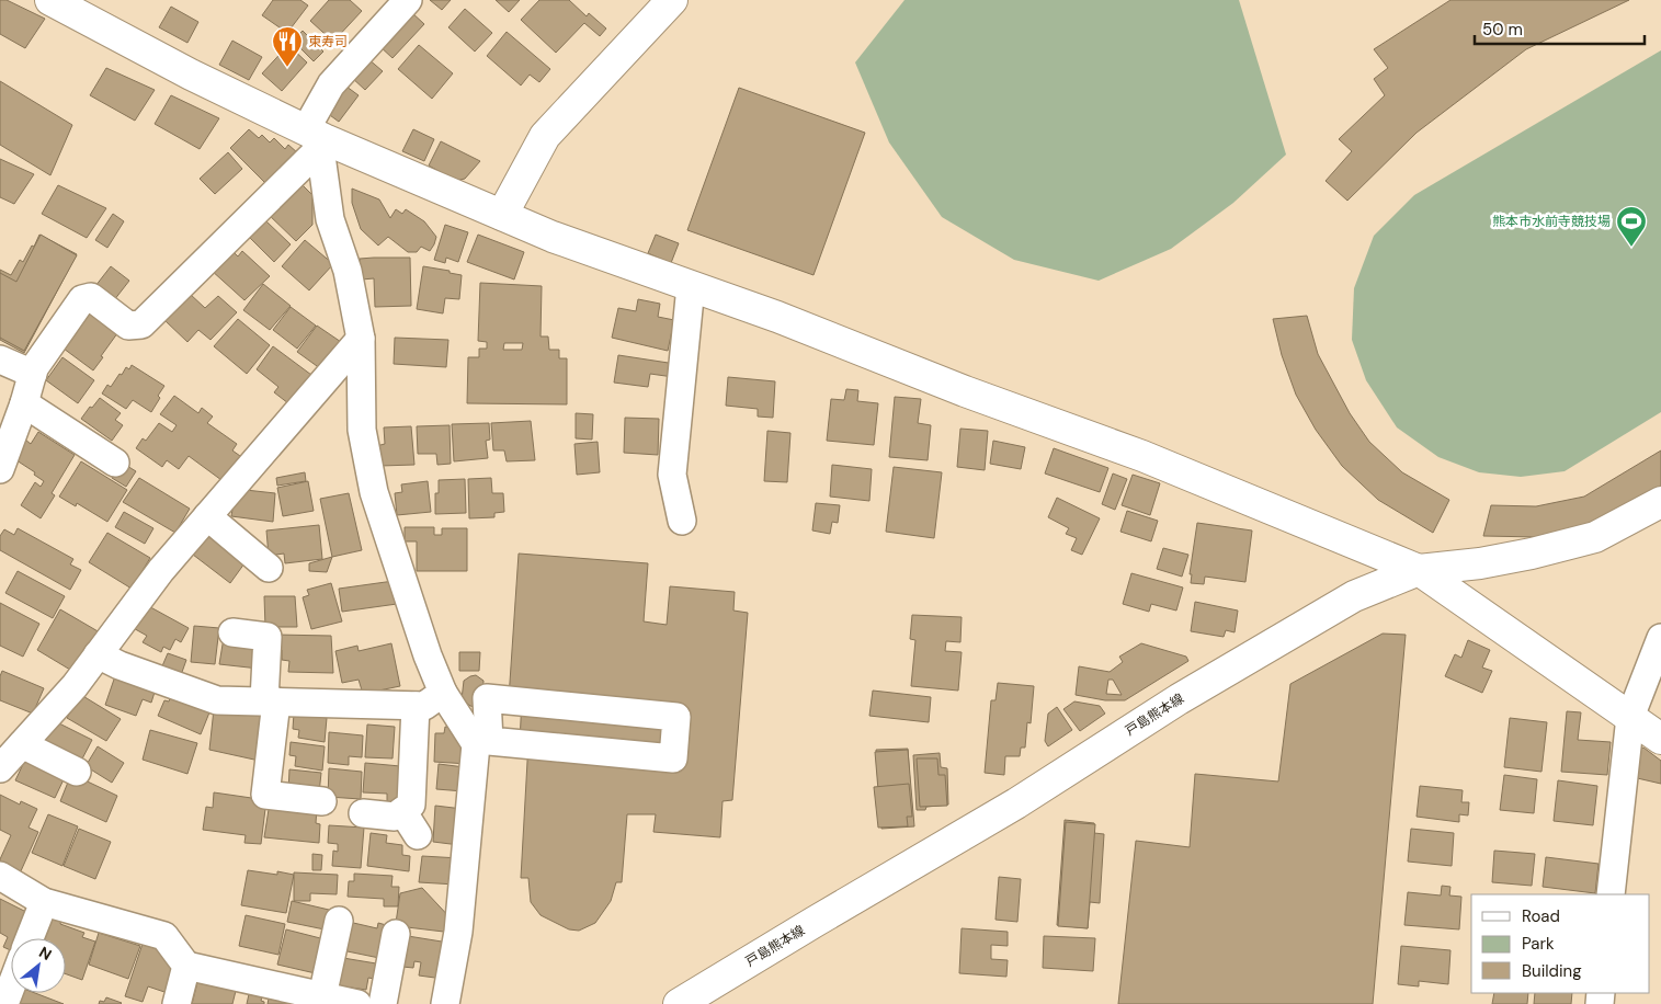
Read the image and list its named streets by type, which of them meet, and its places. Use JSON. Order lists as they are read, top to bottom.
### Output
{
  "streets": {
    "street": ["戸島熊本線"]
  },
  "places": {
    "restaurant": ["東寿司"],
    "sports": ["熊本市水前寺競技場"]
  },
  "legend": ["Road", "Park", "Building"],
  "scale_bar": "50 m",
  "north": "top right"
}
